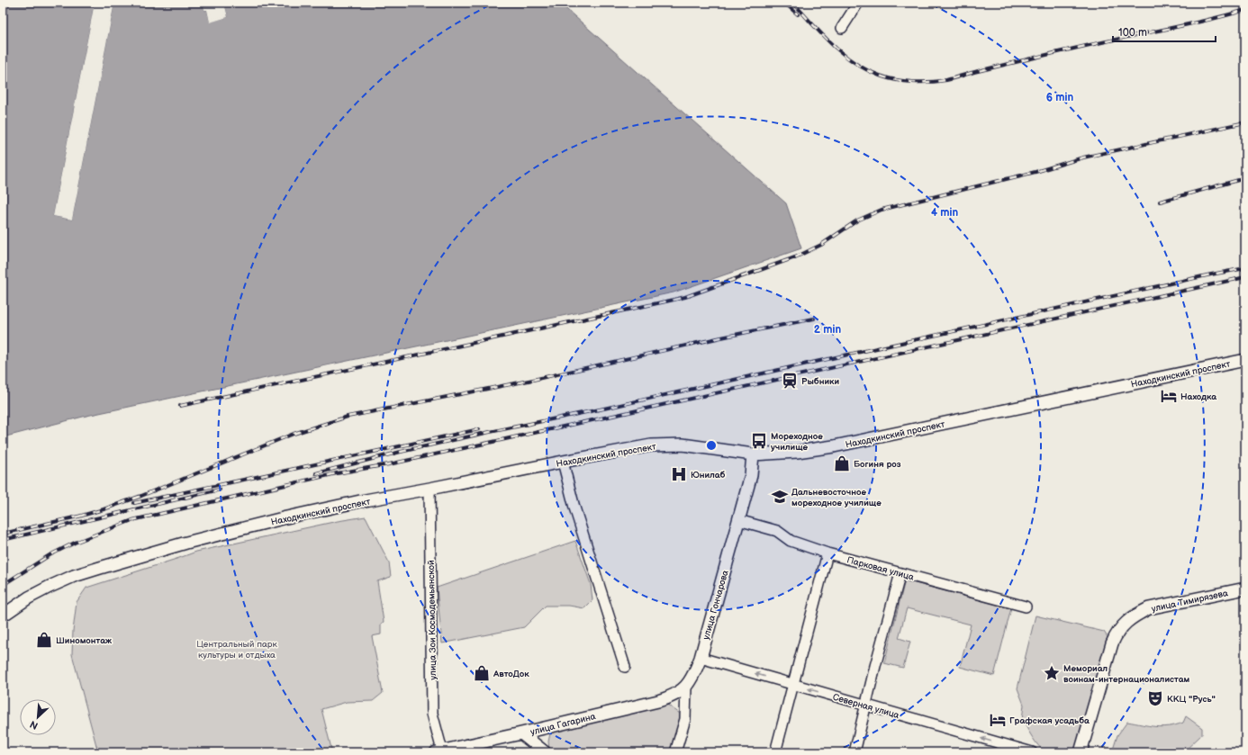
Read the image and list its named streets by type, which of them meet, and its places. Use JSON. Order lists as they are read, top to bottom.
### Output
{
  "streets": {
    "main road": [
      "Находкинский проспект",
      "улица Тимирязева",
      "улица Гончарова",
      "улица Гагарина"
    ],
    "street": ["Парковая улица", "улица Зои Космодемьянской", "Северная улица"]
  },
  "crossings": [
    ["Находкинский проспект", "улица Гончарова"],
    ["Находкинский проспект", "улица Зои Космодемьянской"],
    ["Парковая улица", "улица Гончарова"],
    ["улица Гончарова", "Северная улица"],
    ["улица Гончарова", "улица Гагарина"],
    ["улица Зои Космодемьянской", "улица Гагарина"]
  ],
  "one_way": ["Северная улица"],
  "parks": ["Центральный парк культуры и отдыха"],
  "places": {
    "station": ["Рыбники"],
    "hotel": ["Находка", "Графская усадьба"],
    "bus stop": ["Мореходное училище"],
    "shop": ["Богиня роз", "Шиномонтаж", "АвтоДок"],
    "hospital": ["Юнилаб"],
    "school or university": ["Дальневосточное мореходное училище"],
    "place": ["Мемориал воинам-интернационалистам"],
    "theatre": ["ККЦ \"Русь\""]
  },
  "scale_bar": "100 m",
  "north": "bottom left",
  "rings": ["6 min", "4 min", "2 min"]
}
